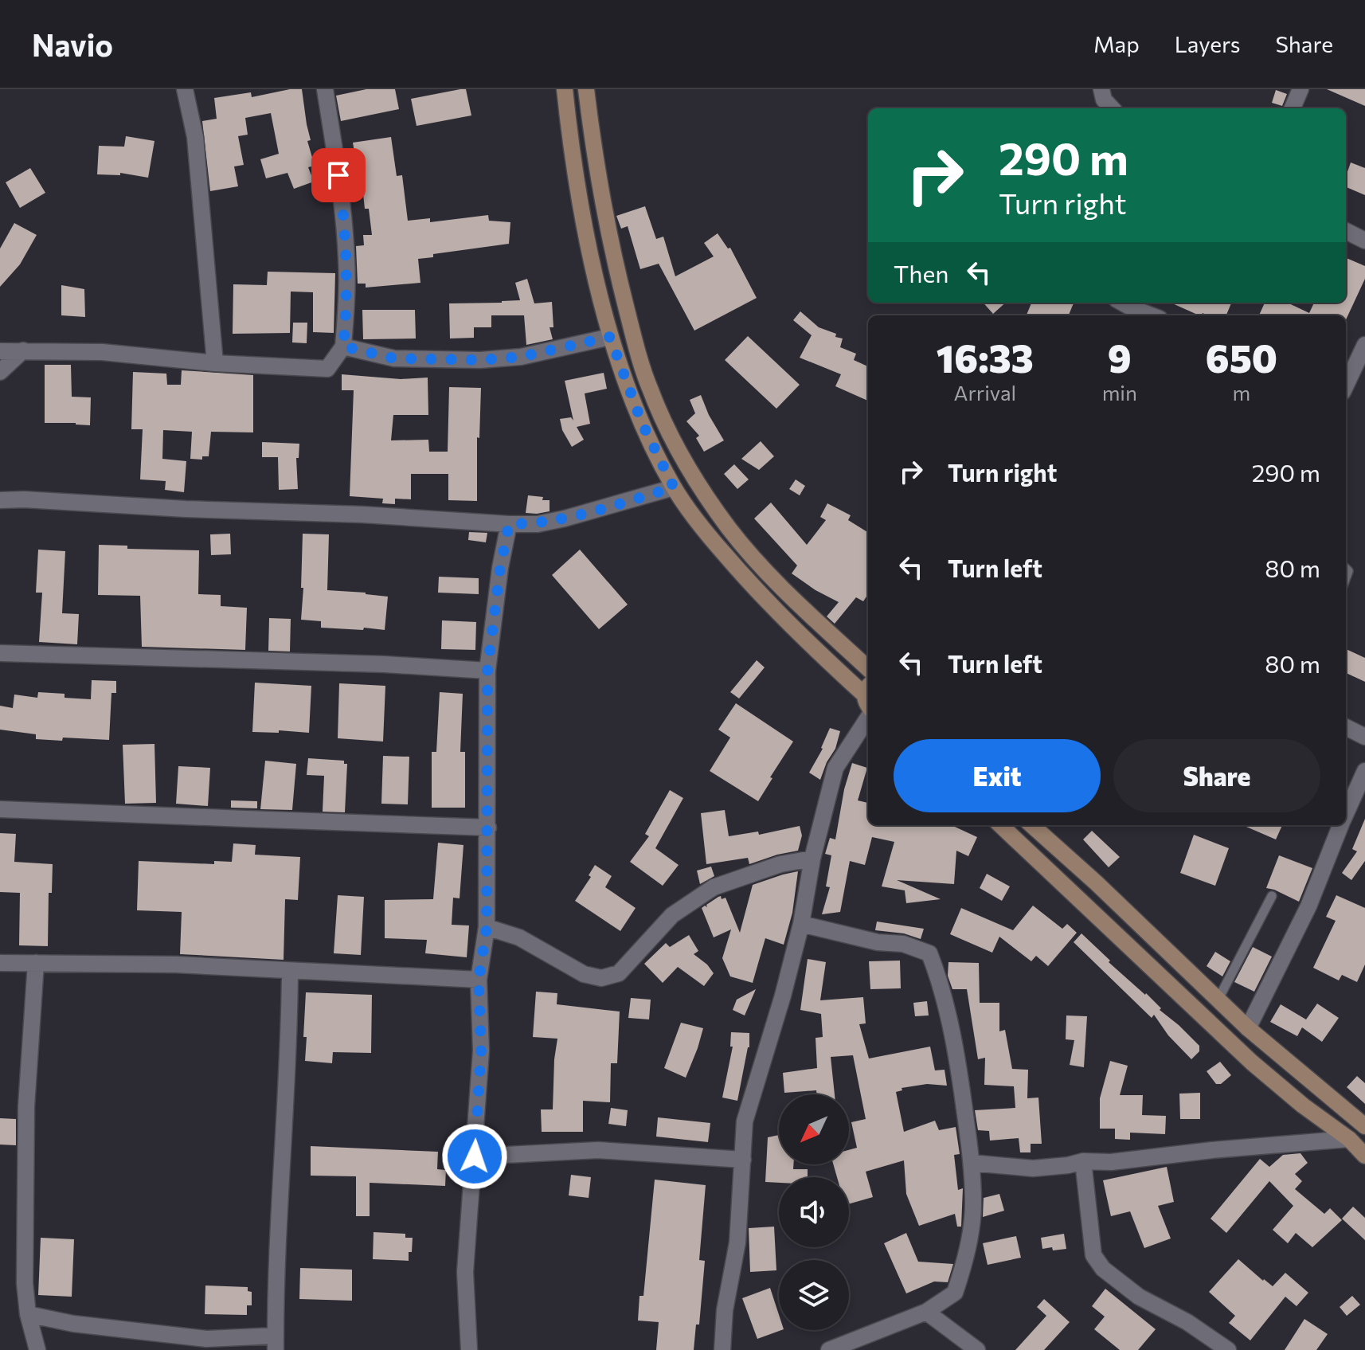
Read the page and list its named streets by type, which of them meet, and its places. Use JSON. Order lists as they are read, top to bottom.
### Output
{
  "north": "bottom left",
  "page": {
    "header": "Navio",
    "nav": ["Map", "Layers", "Share"],
    "turn": ["290 m", "Turn right"],
    "then": "Then",
    "eta": [
      "16:33",
      "Arrival",
      "9",
      "min",
      "650",
      "m"
    ],
    "list": [
      {
        "name": "Turn right",
        "value": "290 m"
      },
      {
        "name": "Turn left",
        "value": "80 m"
      },
      {
        "name": "Turn left",
        "value": "80 m"
      }
    ],
    "buttons": ["Exit", "Share"]
  }
}
